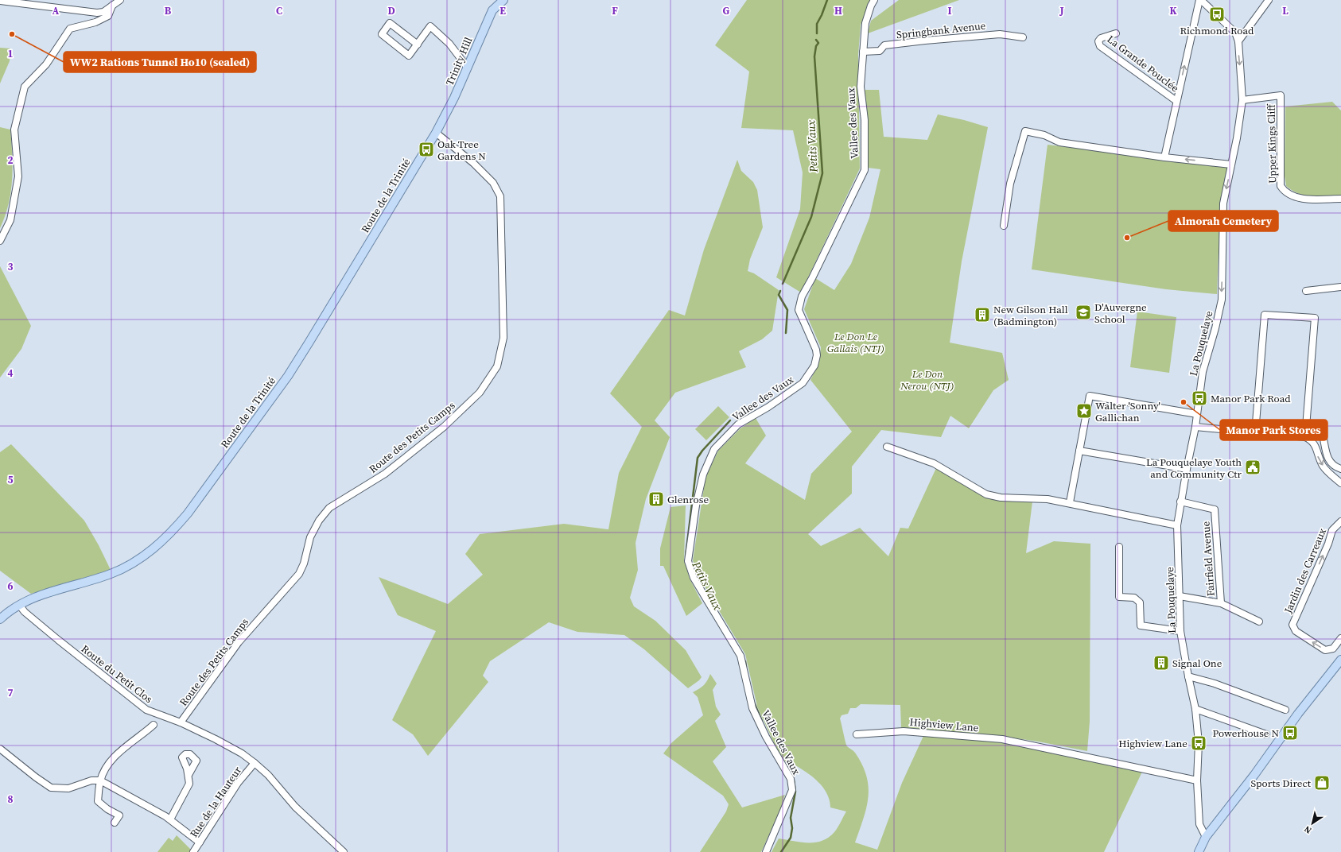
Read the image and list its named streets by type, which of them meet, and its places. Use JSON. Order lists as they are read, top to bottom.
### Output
{
  "streets": {
    "main road": ["Trinity Hill", "Route de la Trinité"],
    "street": [
      "Springbank Avenue",
      "La Grande Pouclée",
      "Vallee des Vaux",
      "Upper Kings Cliff",
      "La Pouquelaye",
      "Route des Petits Camps",
      "Fairfield Avenue",
      "Jardin des Carreaux",
      "Route du Petit Clos",
      "Highview Lane",
      "Rue de la Hauteur"
    ]
  },
  "crossings": [
    ["Springbank Avenue", "Vallee des Vaux"],
    ["Trinity Hill", "Route de la Trinité"],
    ["Trinity Hill", "Route des Petits Camps"],
    ["Upper Kings Cliff", "La Pouquelaye"],
    ["Route de la Trinité", "Route des Petits Camps"],
    ["Route de la Trinité", "Route du Petit Clos"],
    ["La Pouquelaye", "Fairfield Avenue"],
    ["La Pouquelaye", "Highview Lane"],
    ["Route des Petits Camps", "Route du Petit Clos"],
    ["Route du Petit Clos", "Rue de la Hauteur"]
  ],
  "one_way": ["La Pouquelaye"],
  "water": ["Petits Vaux"],
  "parks": ["Le Don Le Gallais (NTJ)", "Le Don Nerou (NTJ)"],
  "places": {
    "bus stop": [
      "Richmond Road",
      "Oak Tree Gardens N",
      "Manor Park Road",
      "Powerhouse N",
      "Highview Lane"
    ],
    "other": ["WW2 Rations Tunnel Ho10 (sealed)", "Almorah Cemetery", "Manor Park Stores"],
    "school or university": ["D'Auvergne School"],
    "building": ["New Gilson Hall (Badmington)", "Glenrose", "Signal One"],
    "place": ["Walter 'Sonny' Gallichan"],
    "public building": ["La Pouquelaye Youth and Community Ctr"],
    "shop": ["Sports Direct"]
  },
  "north": "bottom left",
  "grid": {
    "columns": [
      "A",
      "B",
      "C",
      "D",
      "E",
      "F",
      "G",
      "H",
      "I",
      "J",
      "K",
      "L"
    ],
    "rows": [
      "1",
      "2",
      "3",
      "4",
      "5",
      "6",
      "7",
      "8"
    ]
  }
}
